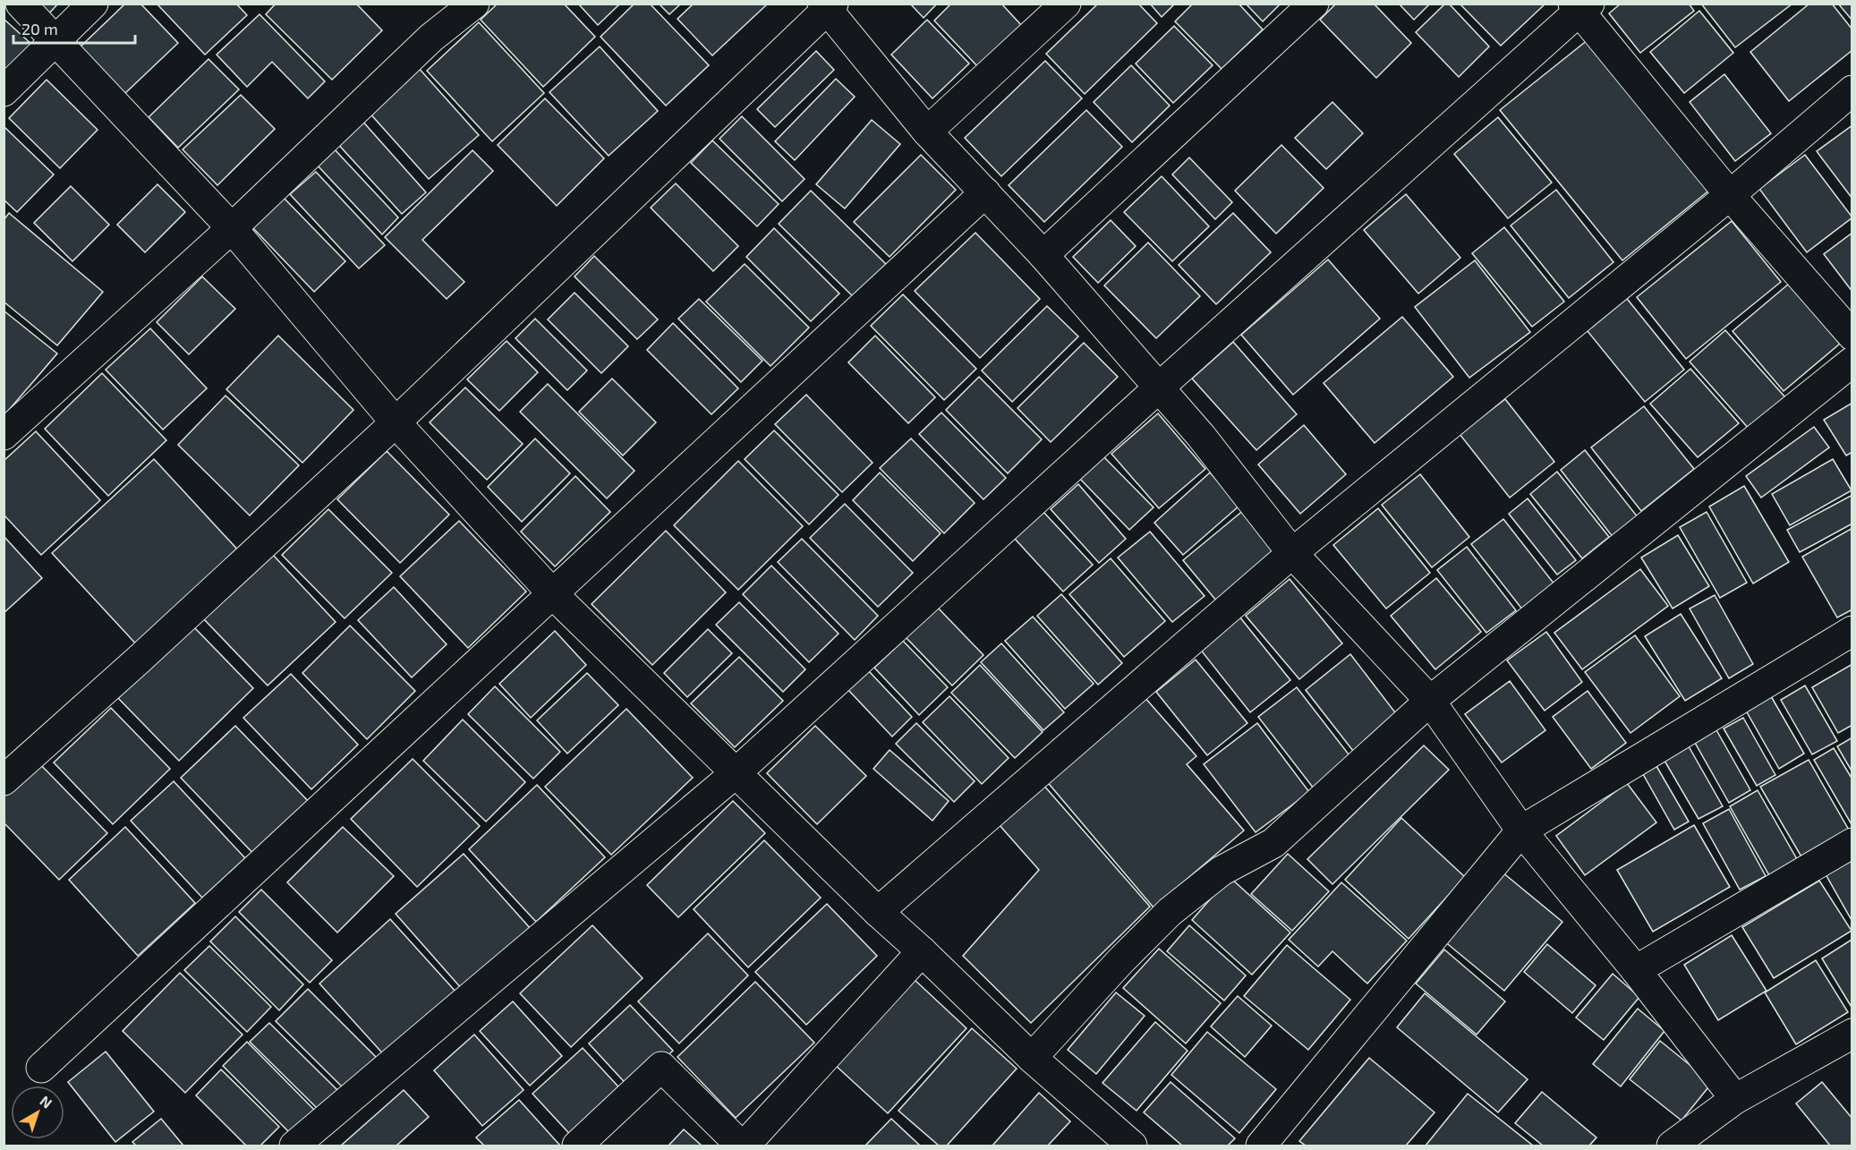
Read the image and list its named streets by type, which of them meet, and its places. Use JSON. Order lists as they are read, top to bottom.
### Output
{
  "scale_bar": "20 m",
  "north": "top right"
}
